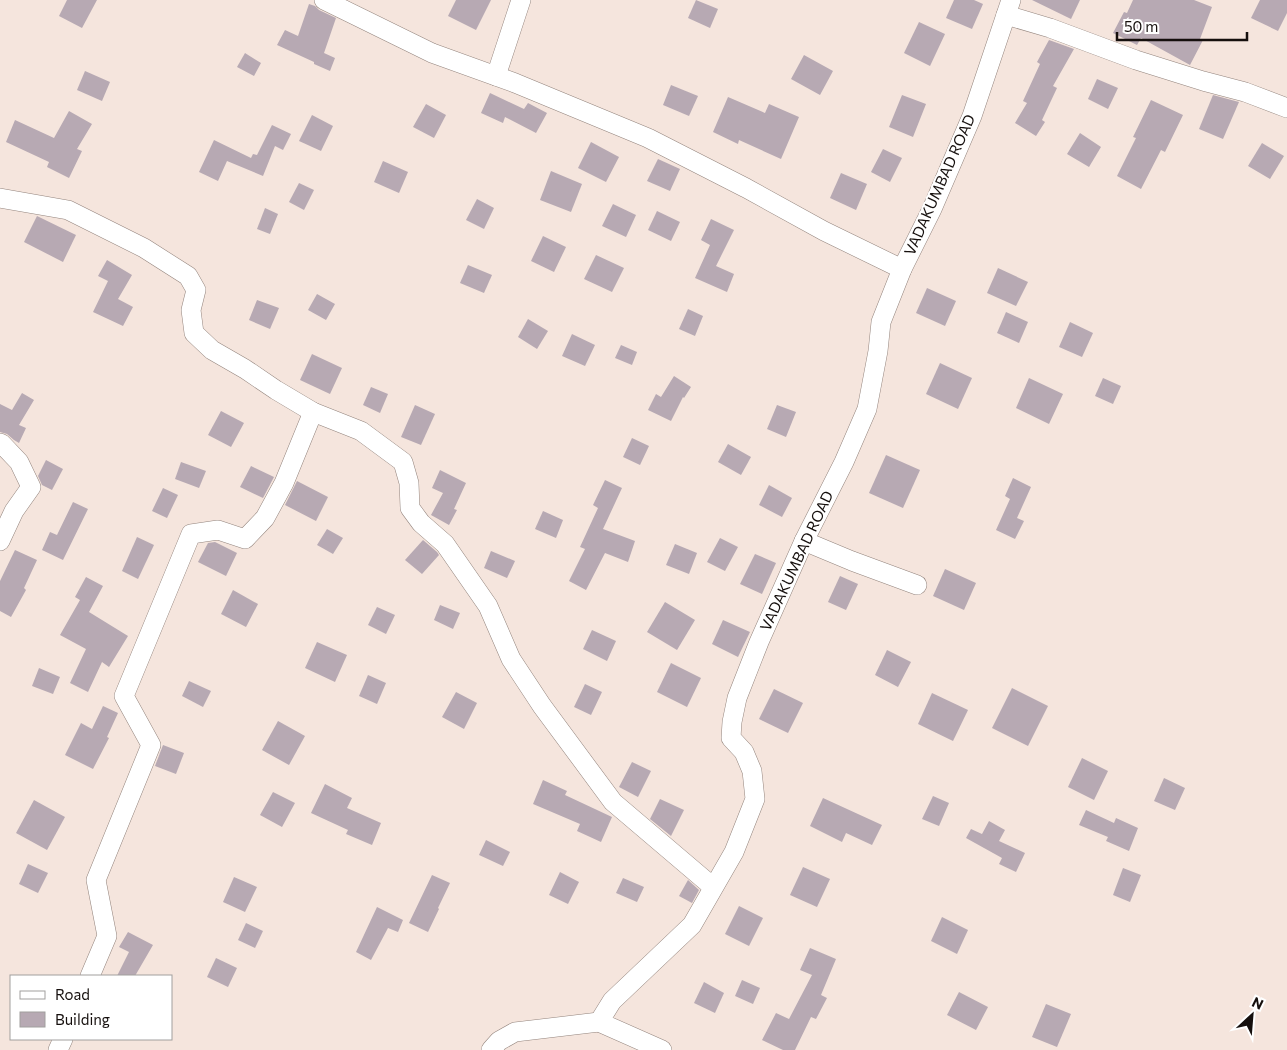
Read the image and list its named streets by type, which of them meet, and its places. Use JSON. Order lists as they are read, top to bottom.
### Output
{
  "streets": {
    "street": ["VADAKUMBAD ROAD"]
  },
  "legend": ["Road", "Building"],
  "scale_bar": "50 m",
  "north": "top right"
}
